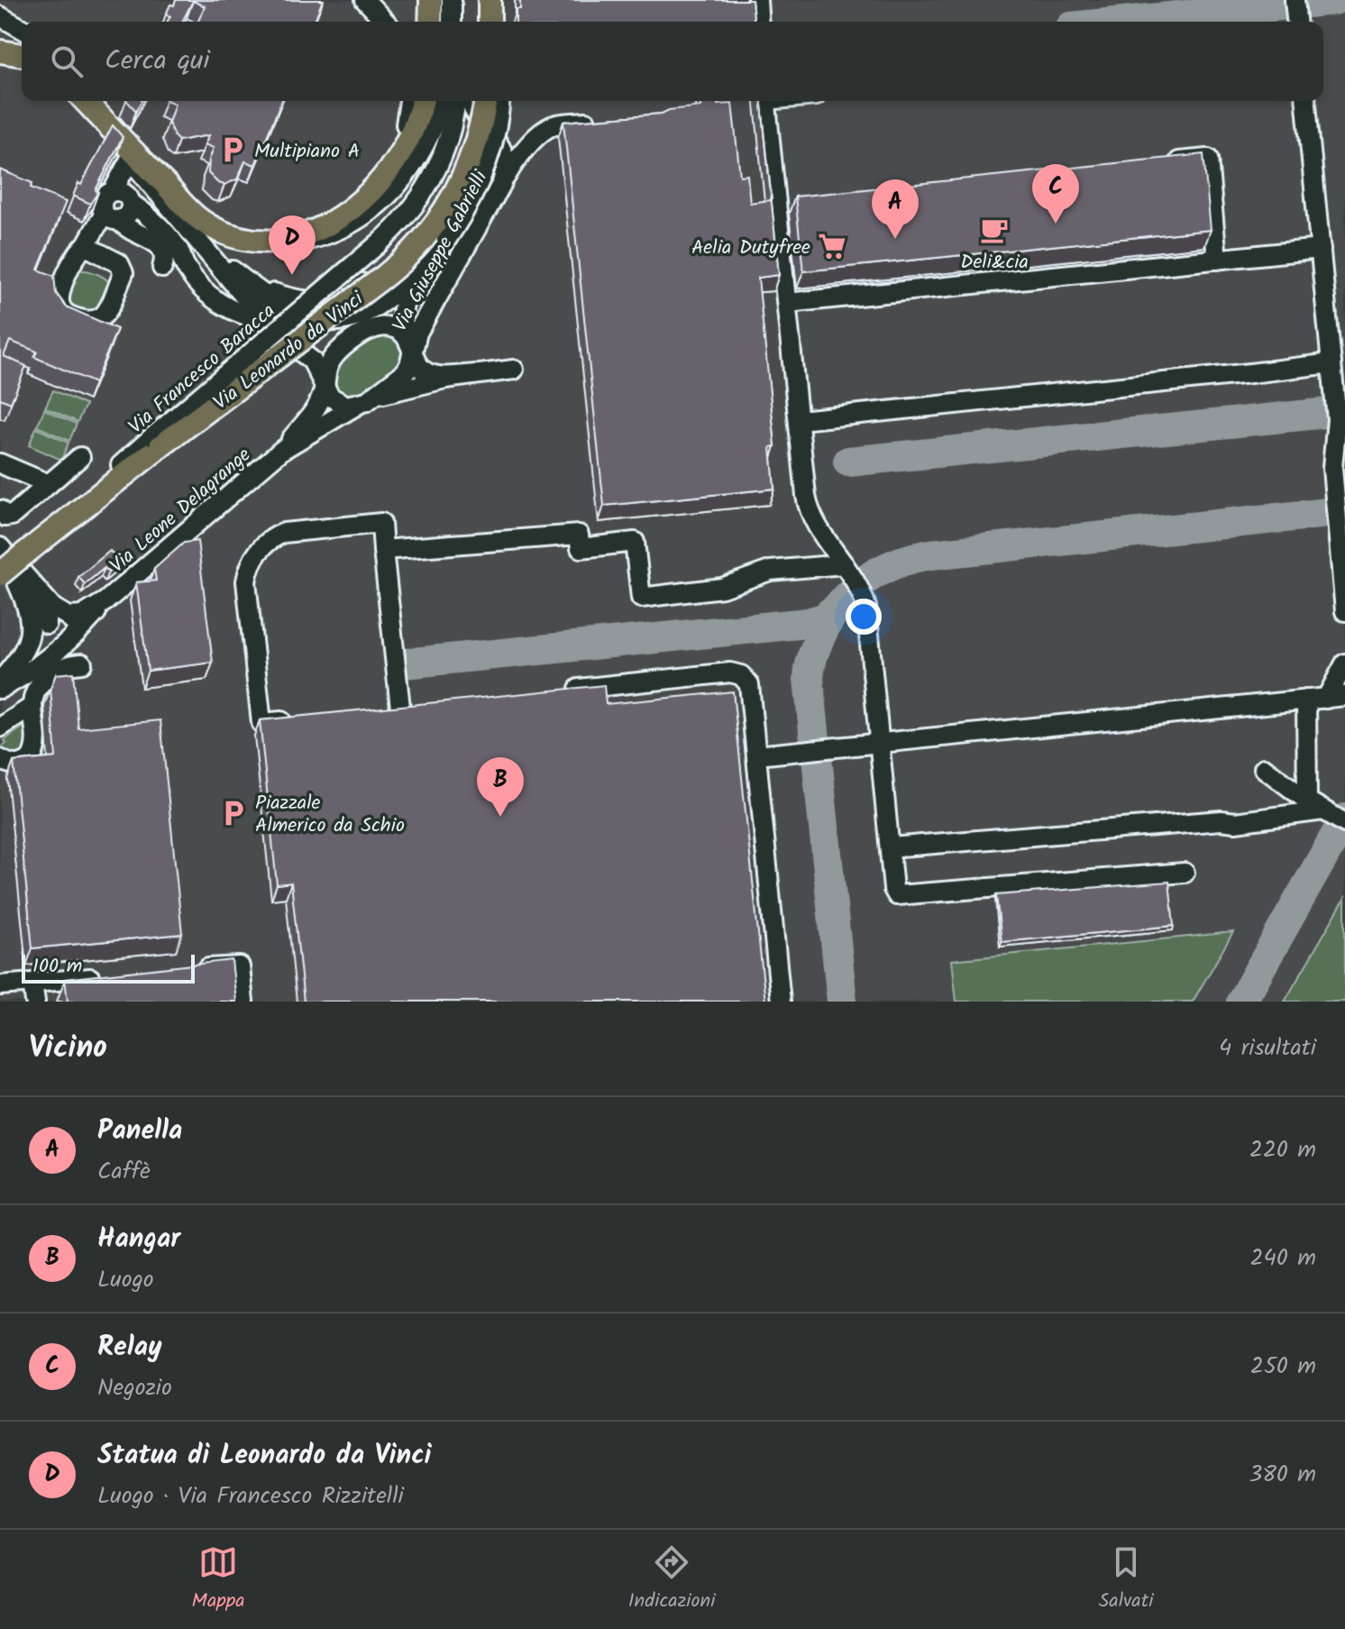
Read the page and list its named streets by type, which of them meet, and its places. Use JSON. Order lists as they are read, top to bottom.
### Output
{
  "streets": {
    "main road": ["Via Leonardo da Vinci"],
    "street": ["Via Giuseppe Gabrielli", "Via Francesco Baracca", "Via Leone Delagrange"]
  },
  "crossings": [
    ["Via Giuseppe Gabrielli", "Via Leone Delagrange"],
    ["Via Leonardo da Vinci", "Via Francesco Baracca"]
  ],
  "places": {
    "parking": ["Multipiano A", "Piazzale Almerico da Schio"],
    "cafe": ["Deli&cia"],
    "supermarket": ["Aelia Dutyfree"]
  },
  "scale_bar": "100 m",
  "page": {
    "search": "Cerca qui",
    "pins": [
      "C",
      "A",
      "D",
      "B"
    ],
    "scale": "100 m",
    "heading": ["Vicino", "4 risultati"],
    "list": [
      {
        "mark": "A",
        "name": "Panella",
        "note": "Caffè",
        "value": "220 m"
      },
      {
        "mark": "B",
        "name": "Hangar",
        "note": "Luogo",
        "value": "240 m"
      },
      {
        "mark": "C",
        "name": "Relay",
        "note": "Negozio",
        "value": "250 m"
      },
      {
        "mark": "D",
        "name": "Statua di Leonardo da Vinci",
        "note": "Luogo · Via Francesco Rizzitelli",
        "value": "380 m"
      }
    ],
    "nav": ["Mappa", "Indicazioni", "Salvati"]
  }
}
